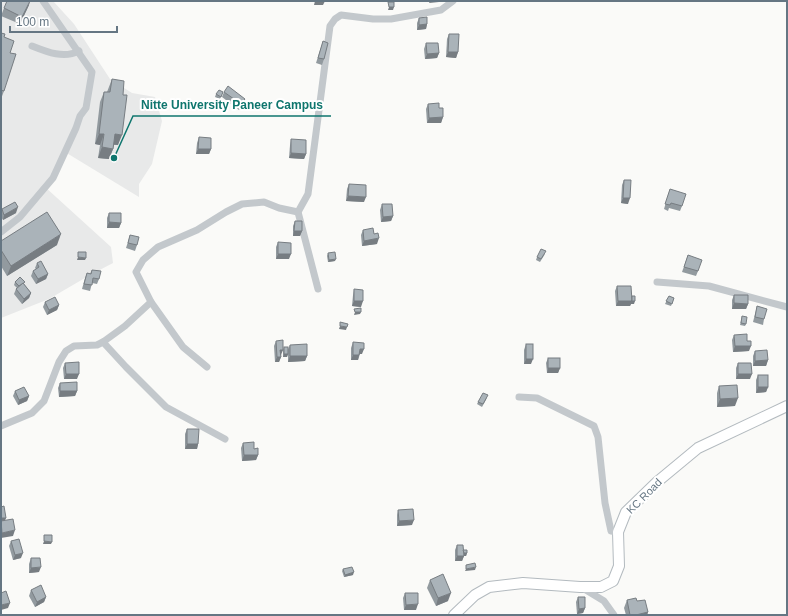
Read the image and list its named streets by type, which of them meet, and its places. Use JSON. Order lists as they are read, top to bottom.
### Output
{
  "streets": {
    "main road": ["KC Road"]
  },
  "places": ["Nitte University Paneer Campus"],
  "scale_bar": "100 m"
}
